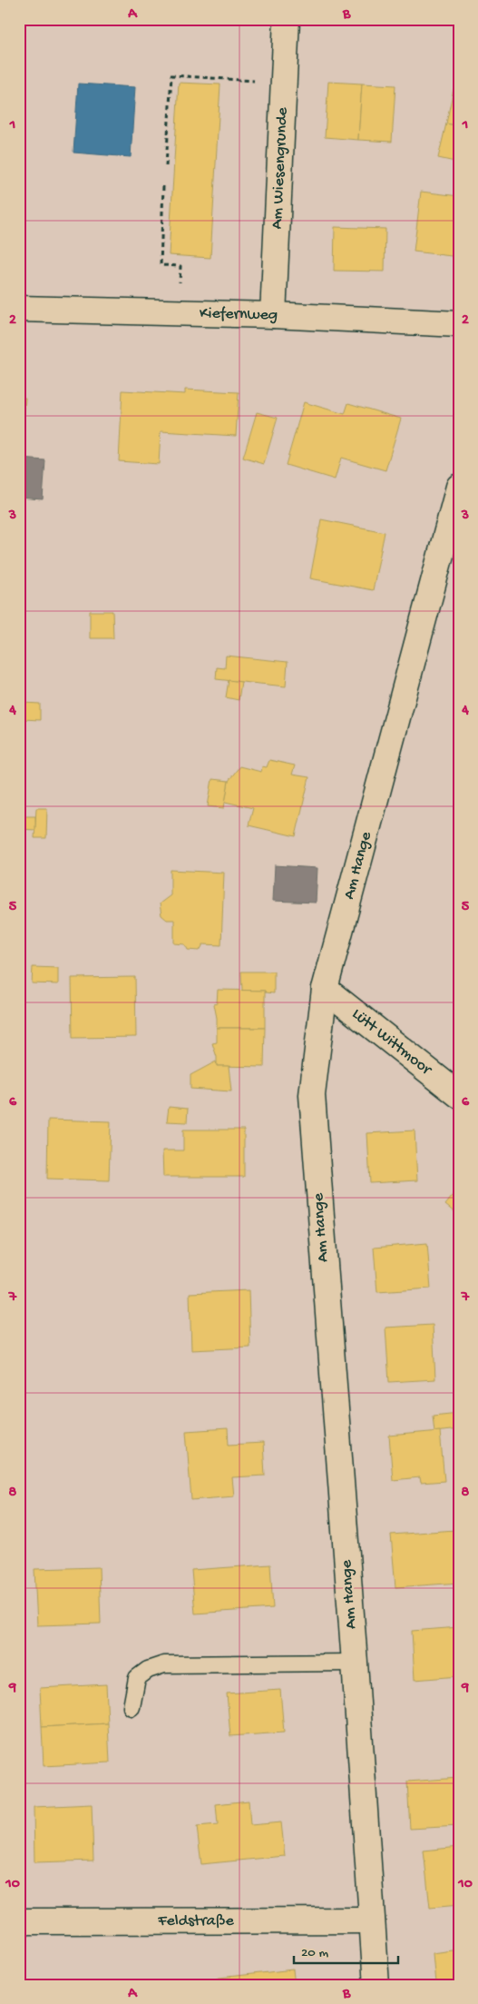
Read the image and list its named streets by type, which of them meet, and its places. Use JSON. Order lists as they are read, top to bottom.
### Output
{
  "streets": {
    "street": [
      "Am Wiesengrunde",
      "Kiefernweg",
      "Am Hange",
      "Lütt Wittmoor",
      "Feldstraße"
    ]
  },
  "crossings": [
    ["Am Wiesengrunde", "Kiefernweg"],
    ["Am Hange", "Lütt Wittmoor"],
    ["Am Hange", "Feldstraße"]
  ],
  "scale_bar": "20 m",
  "grid": {
    "columns": ["A", "B"],
    "rows": [
      "1",
      "2",
      "3",
      "4",
      "5",
      "6",
      "7",
      "8",
      "9",
      "10"
    ]
  }
}
